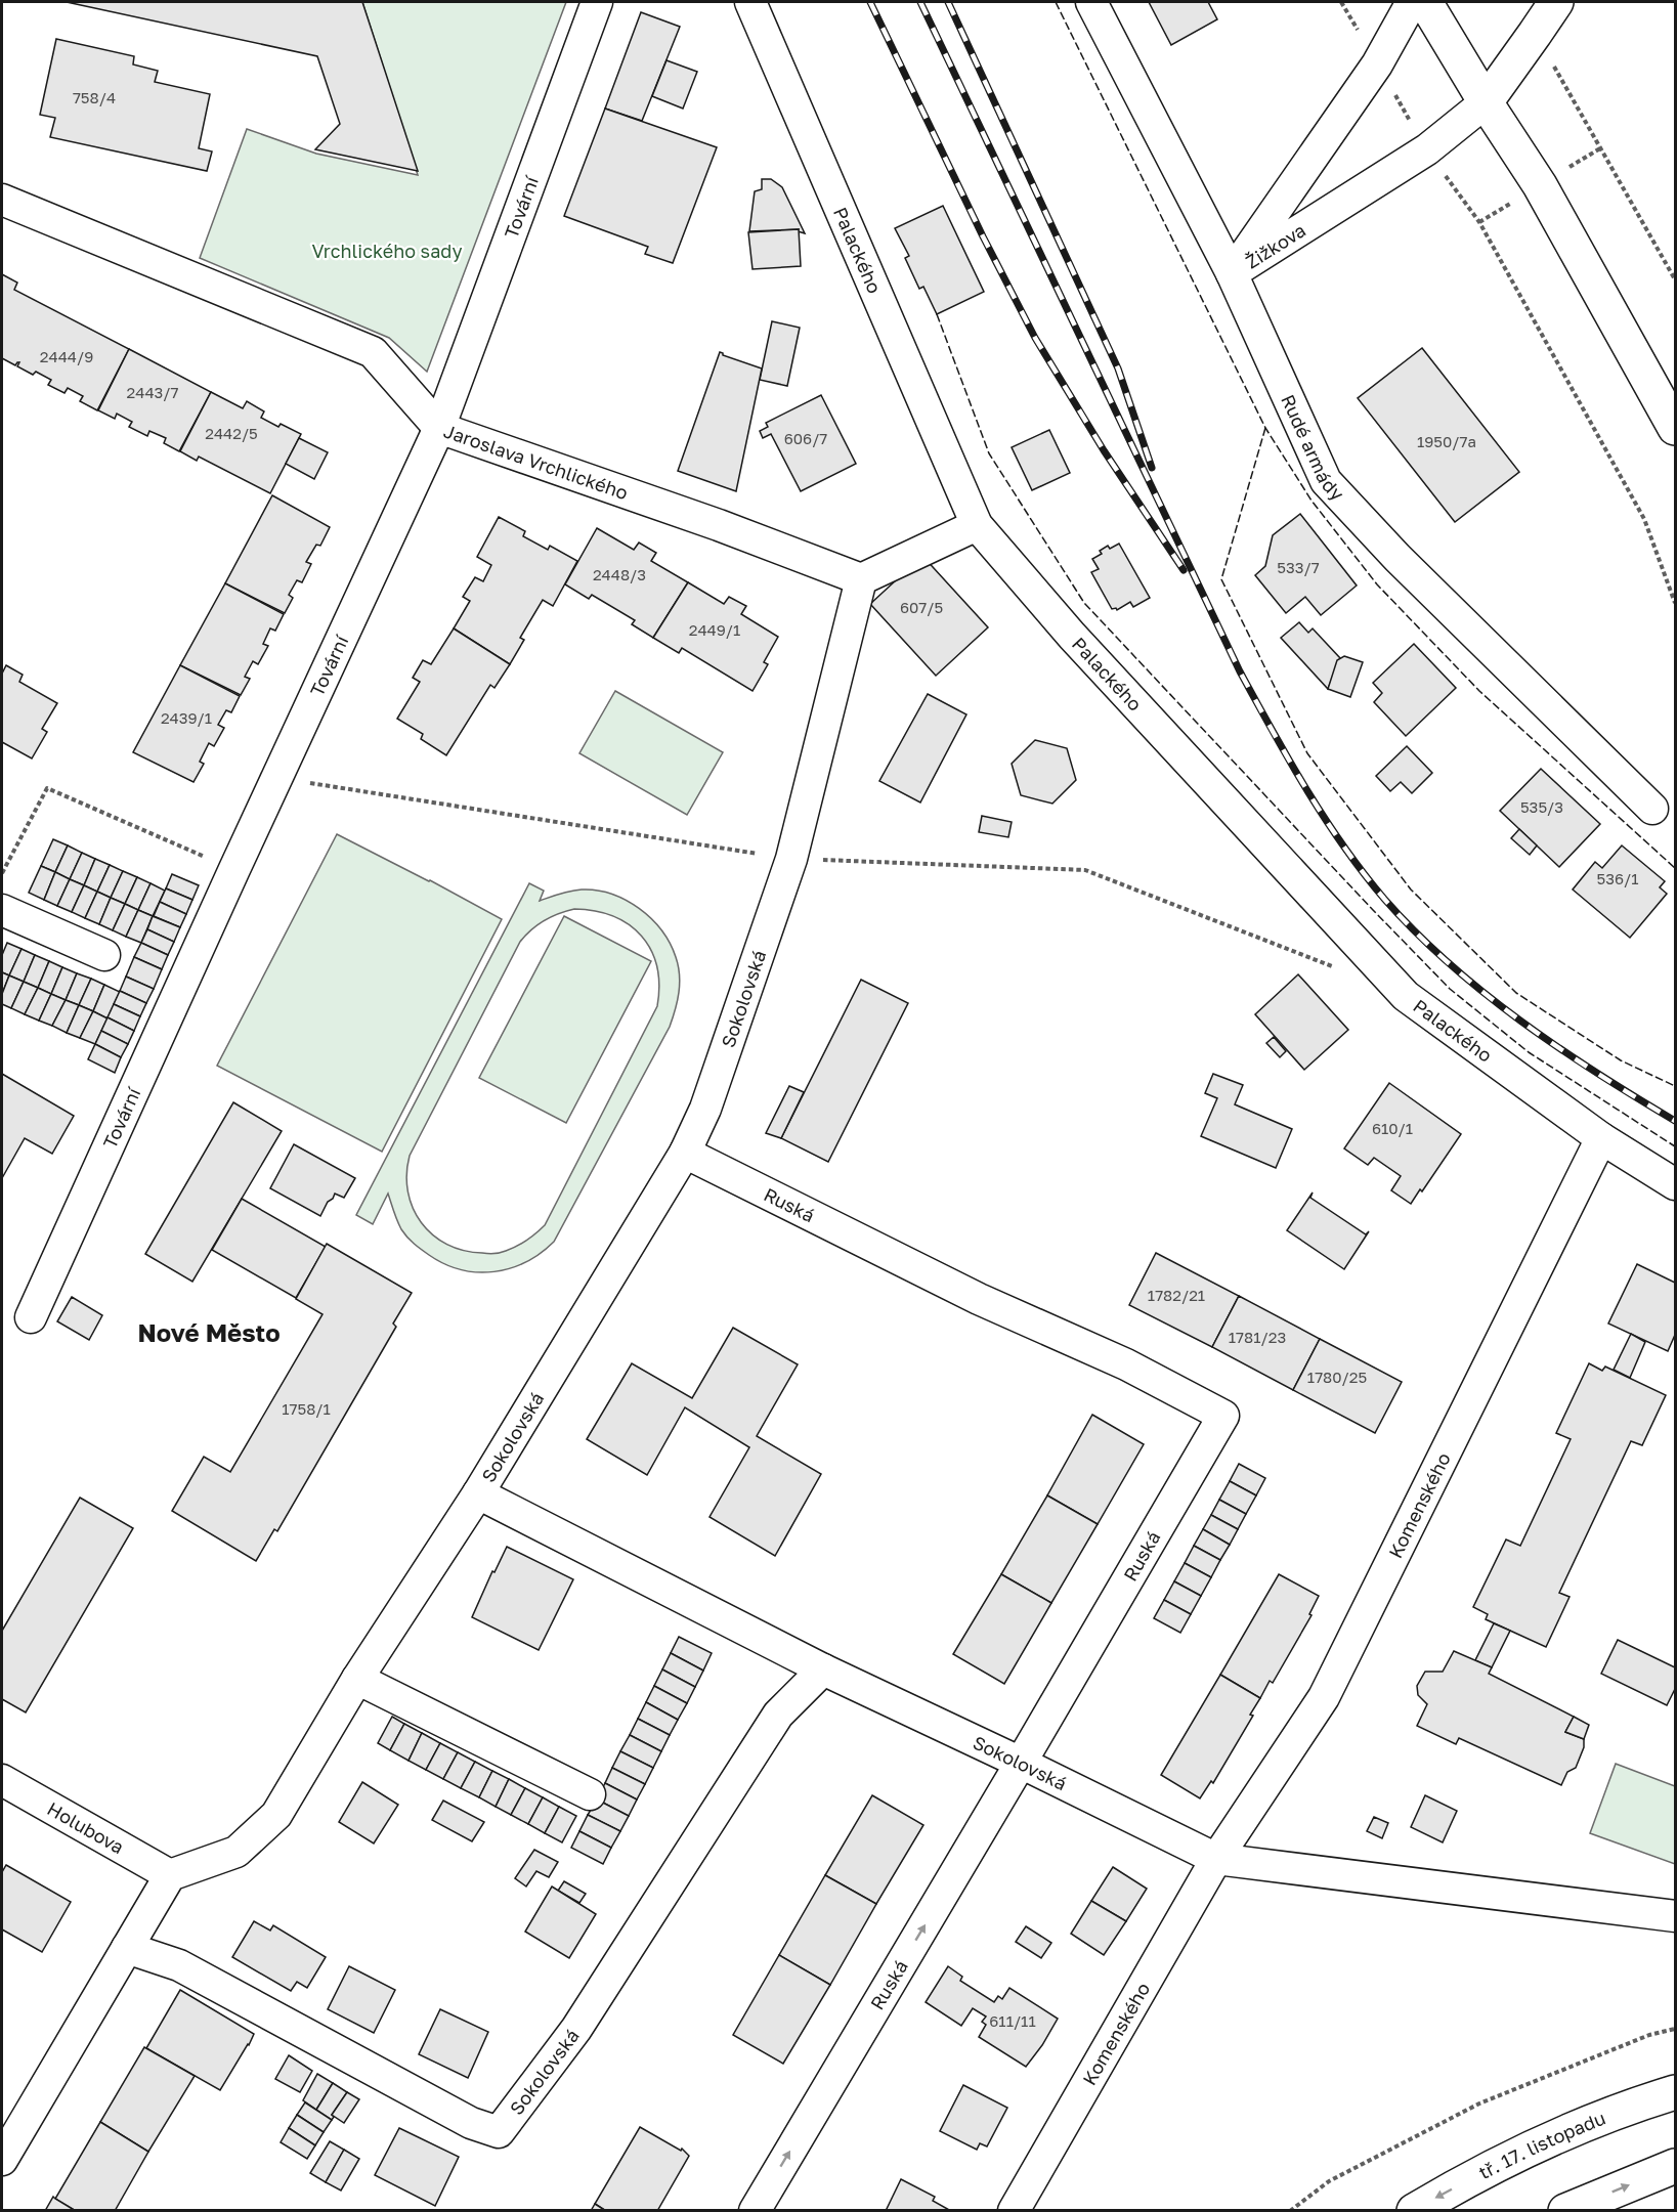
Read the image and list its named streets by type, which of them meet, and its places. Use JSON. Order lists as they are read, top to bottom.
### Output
{
  "streets": {
    "main road": ["Žižkova", "tř. 17. listopadu"],
    "street": [
      "Tovární",
      "Palackého",
      "Rudé armády",
      "Jaroslava Vrchlického",
      "Sokolovská",
      "Ruská",
      "Komenského",
      "Holubova"
    ]
  },
  "crossings": [
    ["Tovární", "Jaroslava Vrchlického"],
    ["Žižkova", "Rudé armády"],
    ["Palackého", "Komenského"],
    ["Jaroslava Vrchlického", "Sokolovská"],
    ["Sokolovská", "Ruská"],
    ["Sokolovská", "Komenského"],
    ["Sokolovská", "Holubova"]
  ],
  "districts": ["Nové Město"],
  "parks": ["Vrchlického sady"],
  "house_numbers": [
    "758/4",
    "2444/9",
    "2443/7",
    "2442/5",
    "606/7",
    "1950/7a",
    "533/7",
    "2448/3",
    "607/5",
    "2449/1",
    "2439/1",
    "535/3",
    "536/1",
    "610/1",
    "1782/21",
    "1781/23",
    "1780/25",
    "1758/1",
    "611/11"
  ]
}
